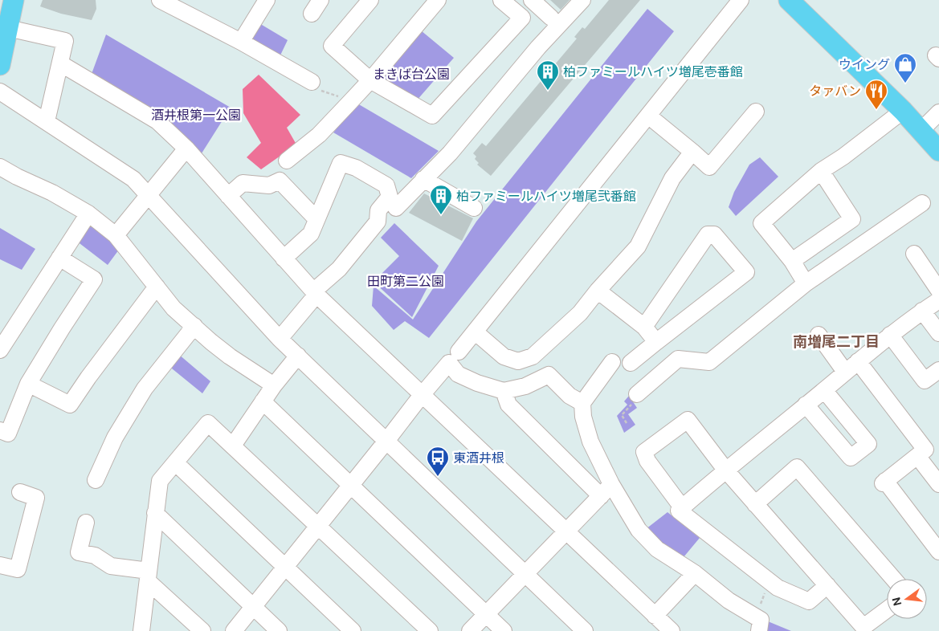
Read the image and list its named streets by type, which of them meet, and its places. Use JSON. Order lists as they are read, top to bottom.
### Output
{
  "districts": ["南増尾二丁目"],
  "parks": ["まきば台公園", "酒井根第一公園", "田町第二公園"],
  "places": {
    "shop": ["ウイング"],
    "building": ["柏ファミールハイツ増尾壱番館", "柏ファミールハイツ増尾弐番館"],
    "restaurant": ["タァバン"],
    "bus stop": ["東酒井根"]
  },
  "north": "left"
}
